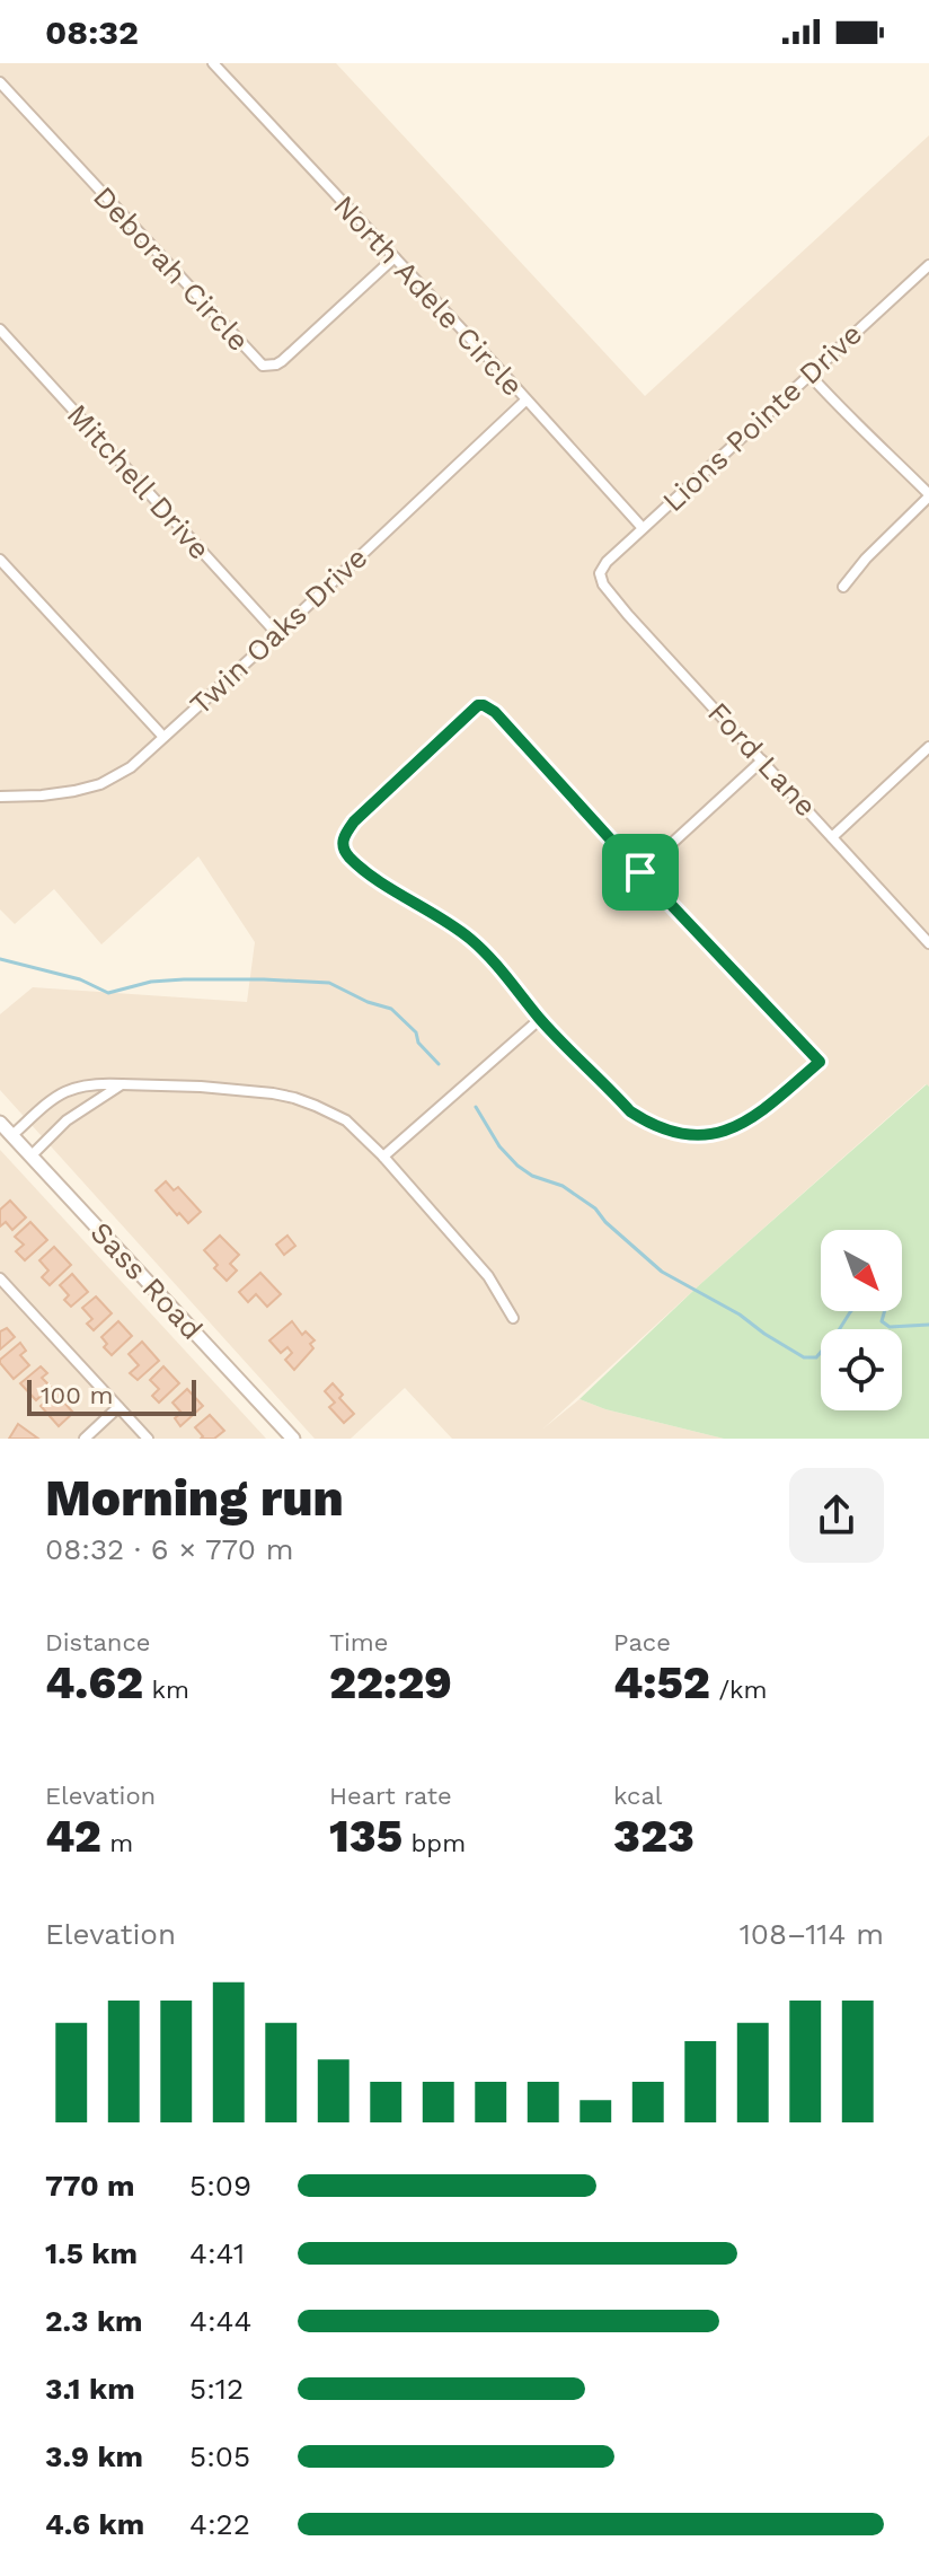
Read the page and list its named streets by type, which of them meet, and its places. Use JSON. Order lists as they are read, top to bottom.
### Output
{
  "streets": {
    "street": [
      "Deborah Circle",
      "North Adele Circle",
      "Lions Pointe Drive",
      "Mitchell Drive",
      "Twin Oaks Drive",
      "Ford Lane",
      "Sass Road"
    ]
  },
  "crossings": [
    ["Deborah Circle", "North Adele Circle"],
    ["North Adele Circle", "Lions Pointe Drive"],
    ["North Adele Circle", "Twin Oaks Drive"],
    ["Lions Pointe Drive", "Ford Lane"],
    ["Mitchell Drive", "Twin Oaks Drive"]
  ],
  "scale_bar": "100 m",
  "north": "bottom right",
  "page": {
    "status": "08:32",
    "scale": "100 m",
    "heading": ["Morning run", "08:32 · 6 × 770 m"],
    "stats": [
      ["Distance", "4.62 km"],
      ["Time", "22:29"],
      ["Pace", "4:52 /km"],
      ["Elevation", "42 m"],
      ["Heart rate", "135 bpm"],
      ["kcal", "323"]
    ],
    "chart": ["Elevation", "108–114 m"],
    "list": [
      {
        "name": "770 m",
        "note": "5:09"
      },
      {
        "name": "1.5 km",
        "note": "4:41"
      },
      {
        "name": "2.3 km",
        "note": "4:44"
      },
      {
        "name": "3.1 km",
        "note": "5:12"
      },
      {
        "name": "3.9 km",
        "note": "5:05"
      },
      {
        "name": "4.6 km",
        "note": "4:22"
      }
    ]
  }
}
